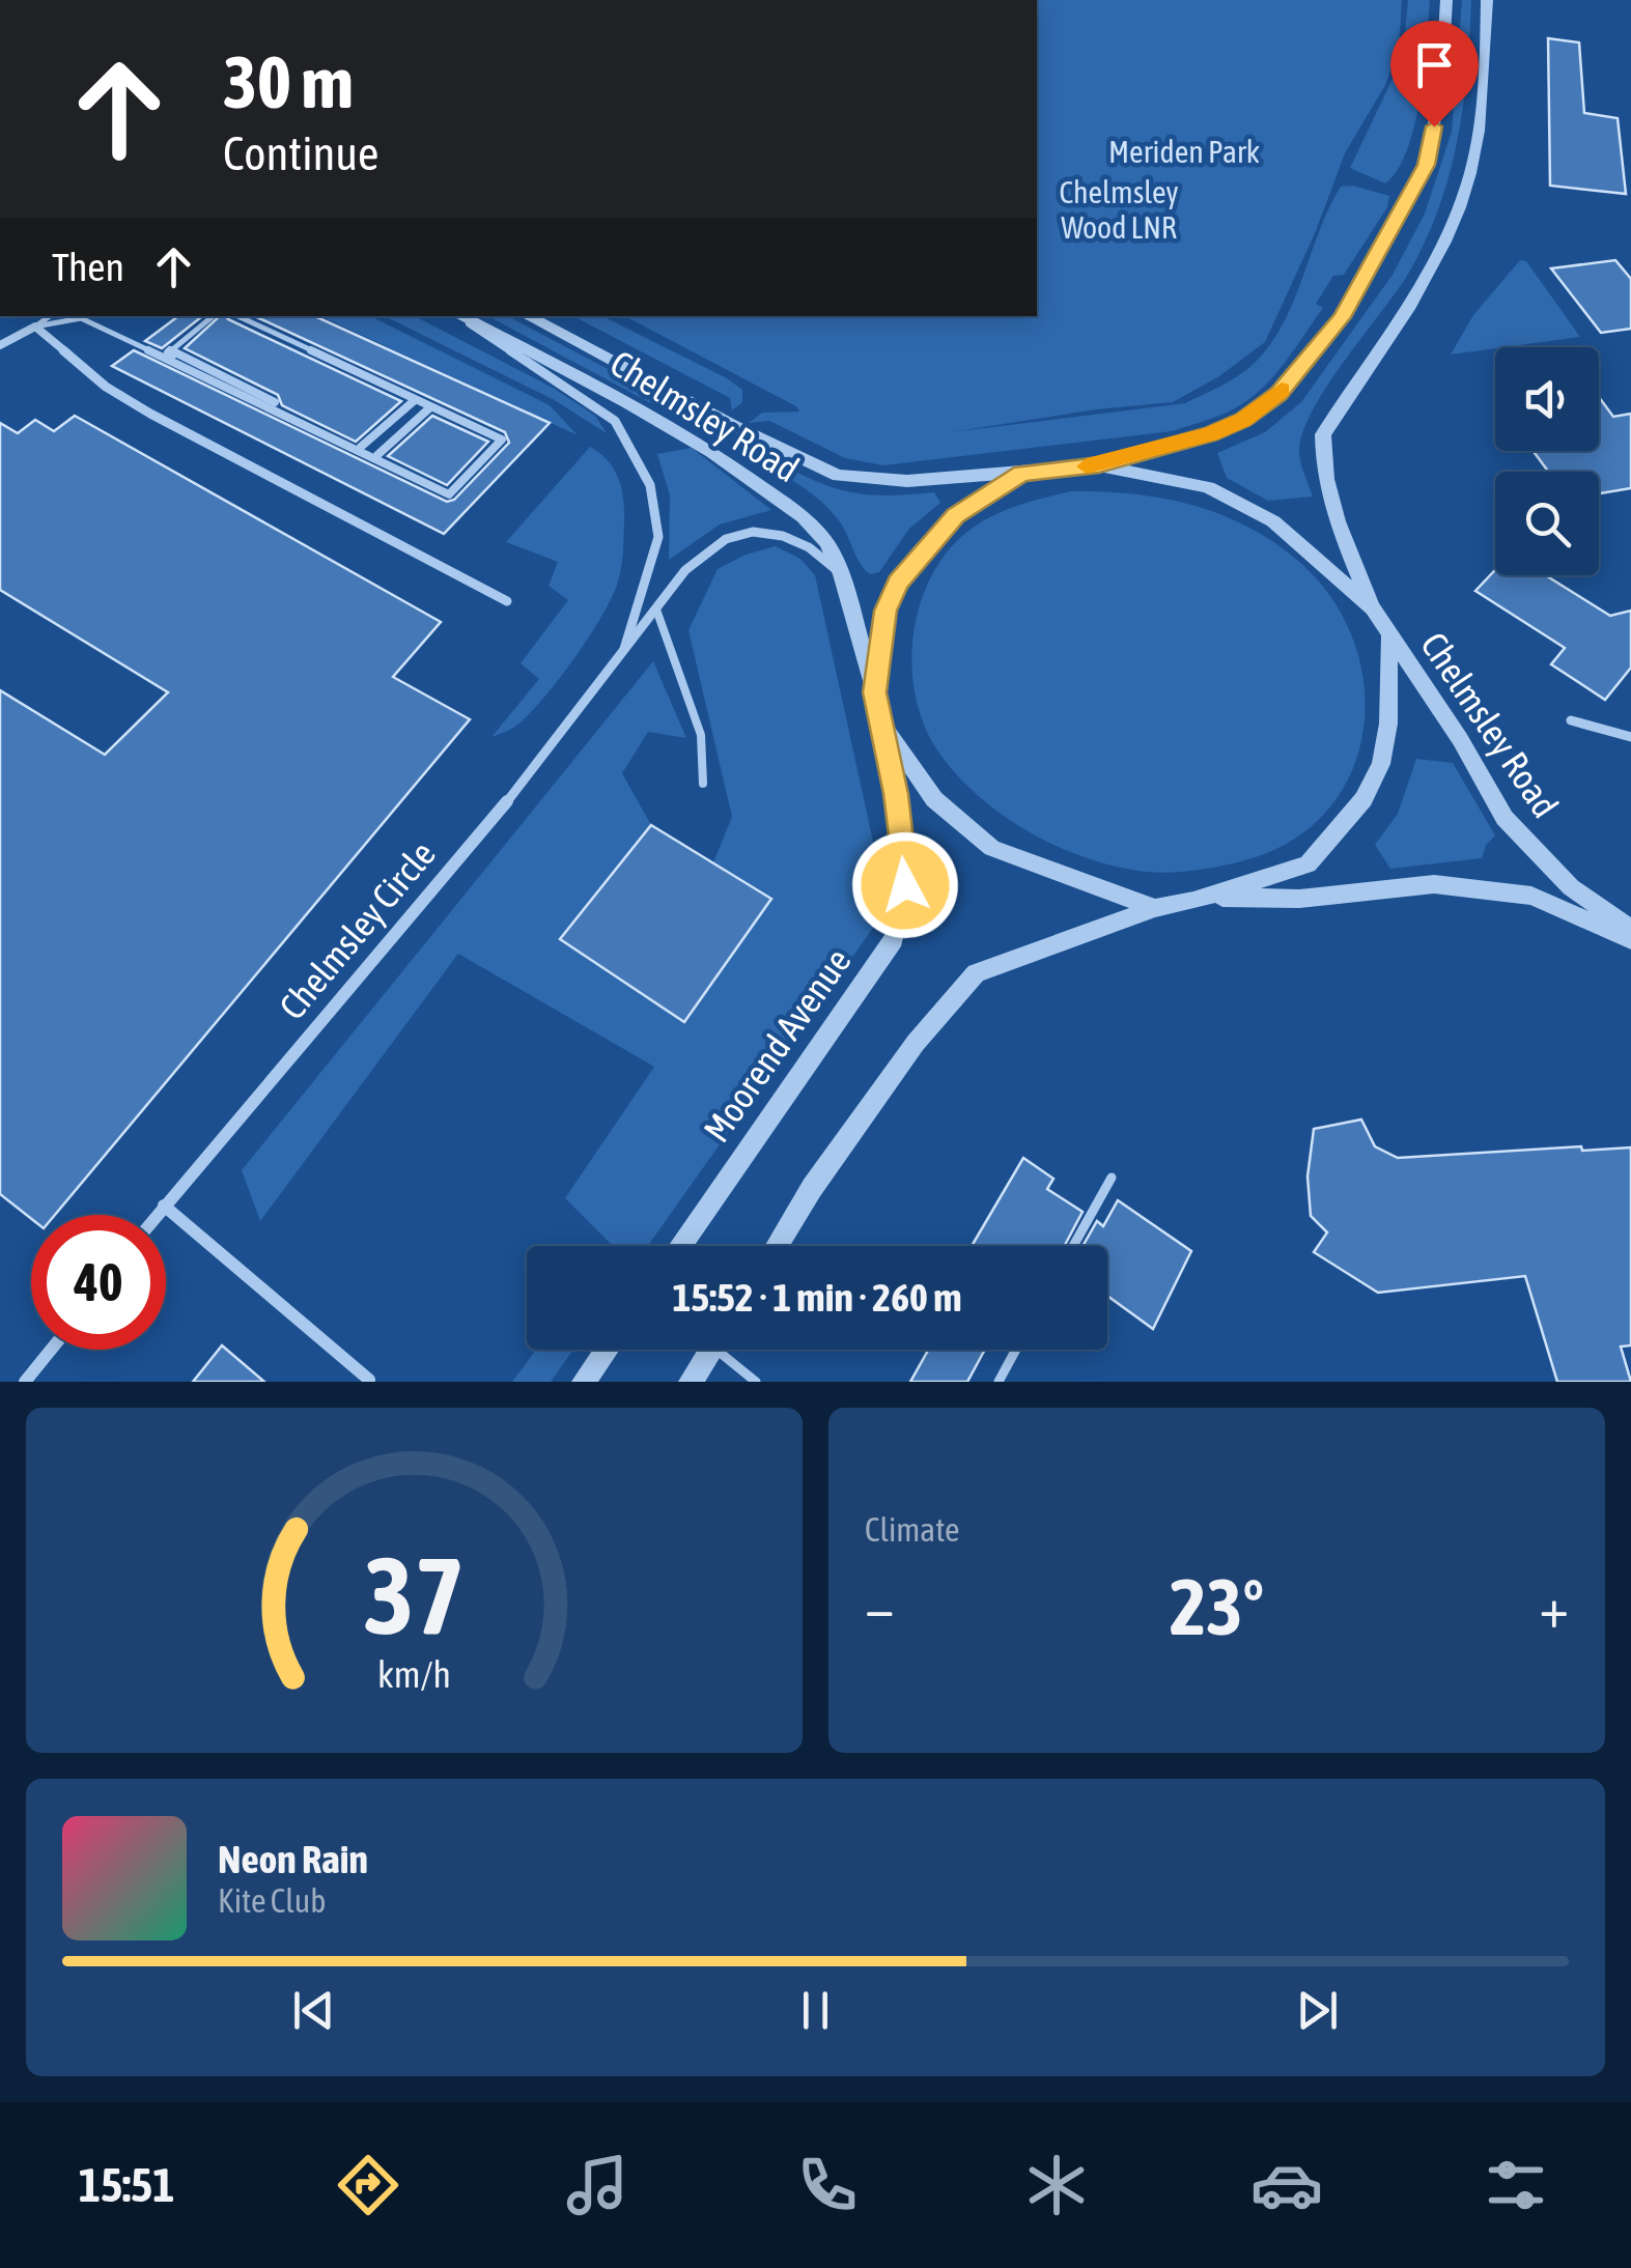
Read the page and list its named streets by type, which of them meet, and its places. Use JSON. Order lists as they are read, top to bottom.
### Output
{
  "streets": {
    "street": ["Chelmsley Road", "Chelmsley Circle", "Moorend Avenue"]
  },
  "crossings": [
    ["Chelmsley Road", "Chelmsley Circle"],
    ["Chelmsley Road", "Moorend Avenue"]
  ],
  "parks": ["Meriden Park", "Chelmsley Wood LNR"],
  "page": {
    "turn": ["30 m", "Continue"],
    "then": "Then",
    "limit": "40",
    "trip": "15:52 · 1 min · 260 m",
    "tile": "Climate",
    "heat": ["−", "23°", "+"],
    "song": ["Neon Rain", "Kite Club"],
    "tabs": "15:51",
    "gauge": ["37", "km/h"]
  }
}
